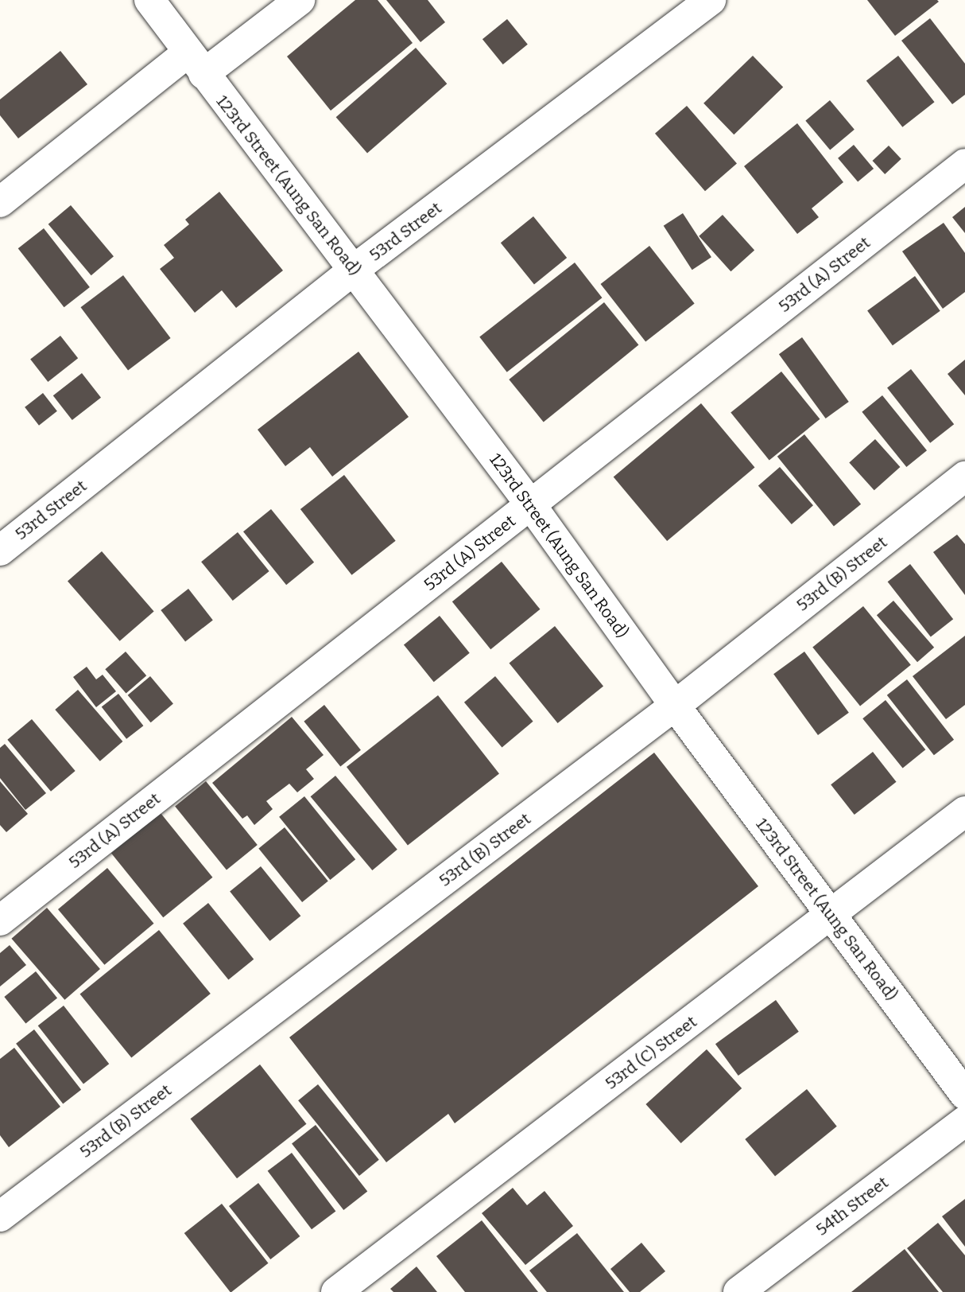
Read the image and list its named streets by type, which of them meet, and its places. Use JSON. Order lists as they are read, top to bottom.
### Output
{
  "streets": {
    "street": [
      "123rd Street (Aung San Road)",
      "53rd Street",
      "53rd (A) Street",
      "53rd (B) Street",
      "53rd (C) Street",
      "54th Street"
    ]
  },
  "crossings": [
    ["123rd Street (Aung San Road)", "53rd Street"],
    ["123rd Street (Aung San Road)", "53rd (A) Street"],
    ["123rd Street (Aung San Road)", "53rd (B) Street"],
    ["123rd Street (Aung San Road)", "53rd (C) Street"]
  ]
}
